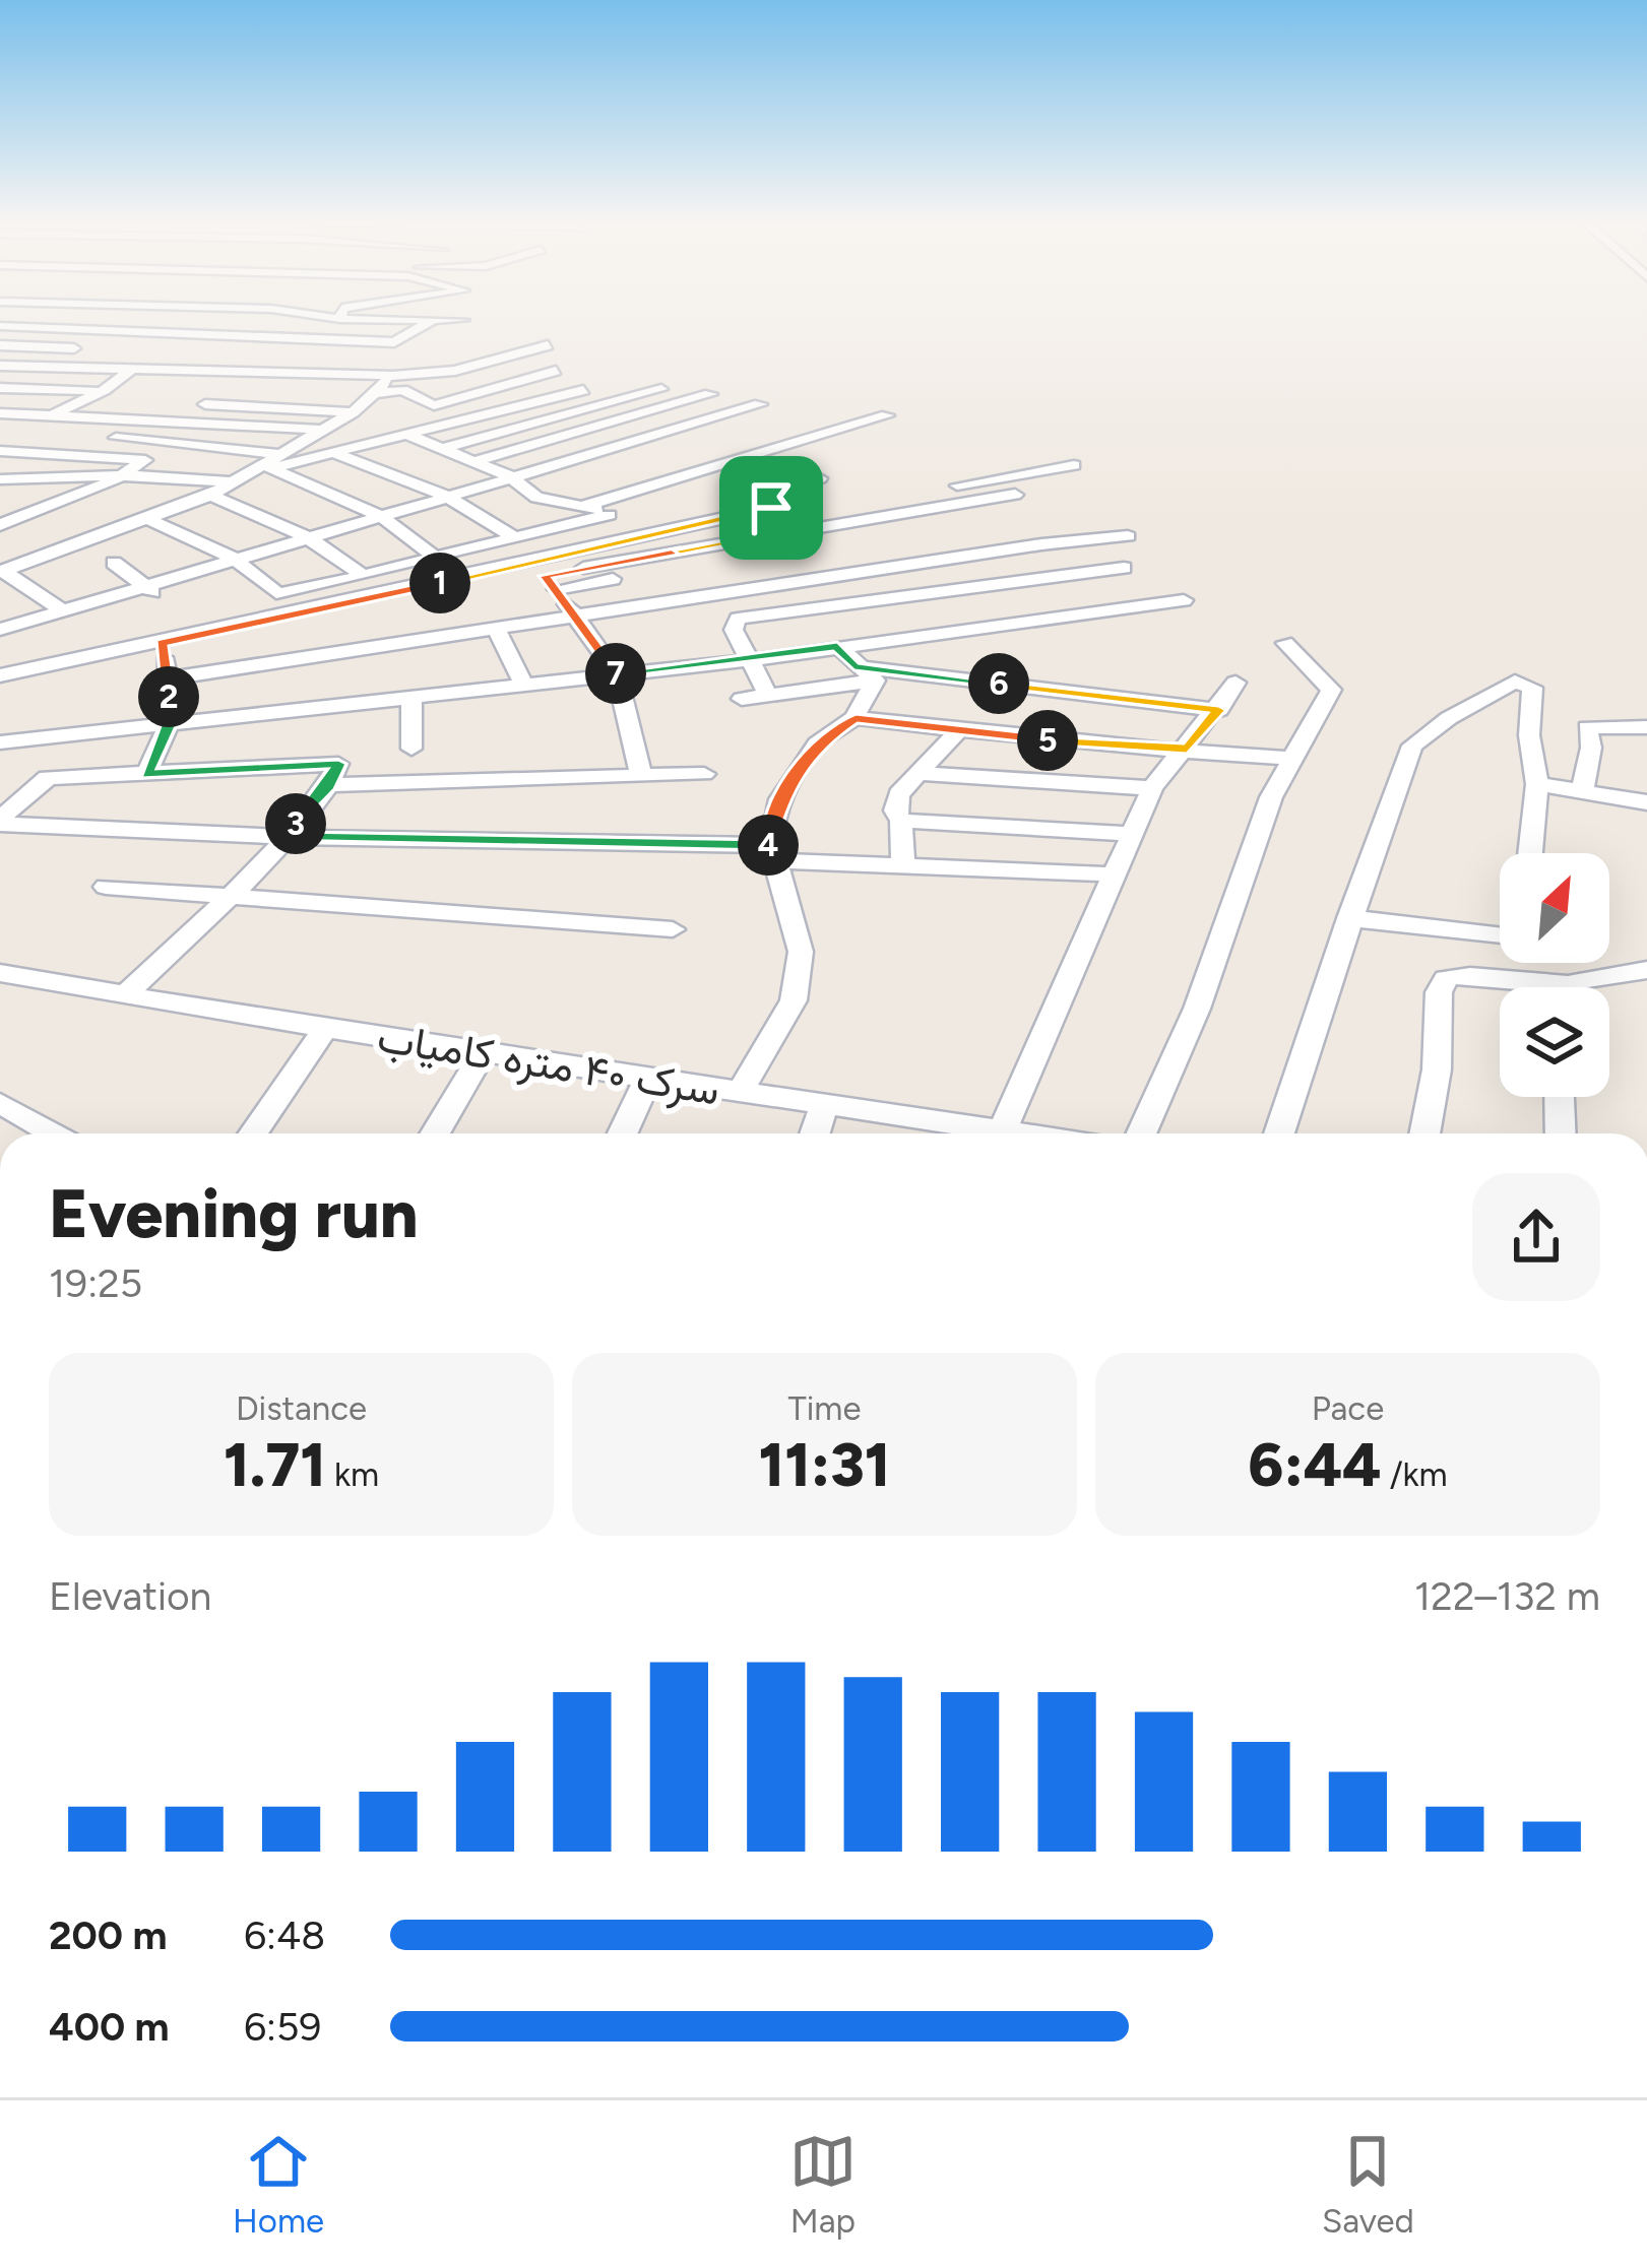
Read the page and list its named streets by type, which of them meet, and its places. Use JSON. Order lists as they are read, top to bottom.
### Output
{
  "streets": {
    "street": ["سرک ۴۰ متره کامیاب"]
  },
  "north": "top right",
  "page": {
    "pins": [
      "1",
      "7",
      "6",
      "2",
      "5",
      "3",
      "4"
    ],
    "heading": ["Evening run", "19:25"],
    "stats": [
      ["Distance", "1.71 km"],
      ["Time", "11:31"],
      ["Pace", "6:44 /km"]
    ],
    "chart": ["Elevation", "122–132 m"],
    "list": [
      {
        "name": "200 m",
        "note": "6:48"
      },
      {
        "name": "400 m",
        "note": "6:59"
      }
    ],
    "tabs": ["Home", "Map", "Saved"]
  }
}
